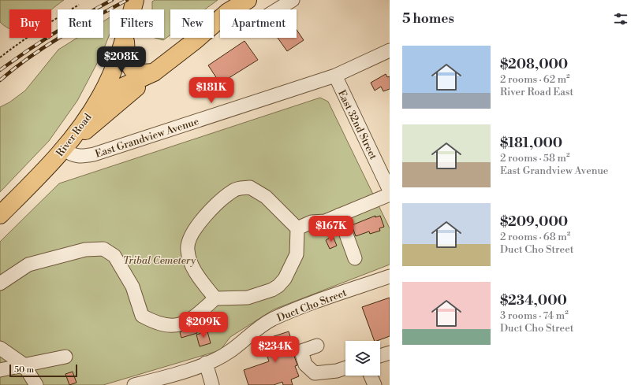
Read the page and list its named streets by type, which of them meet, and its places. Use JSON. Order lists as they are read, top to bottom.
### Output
{
  "streets": {
    "main road": ["River Road"],
    "street": ["East 32nd Street", "East Grandview Avenue", "Duct Cho Street"]
  },
  "crossings": [
    ["East 32nd Street", "East Grandview Avenue"],
    ["River Road", "East Grandview Avenue"]
  ],
  "parks": ["Tribal Cemetery"],
  "scale_bar": "50 m",
  "page": {
    "heading": "5 homes",
    "chip": [
      "Buy",
      "Rent",
      "Filters",
      "New",
      "Apartment"
    ],
    "list": [
      {
        "name": "$208,000",
        "note": "2 rooms · 62 m² · River Road East"
      },
      {
        "name": "$181,000",
        "note": "2 rooms · 58 m² · East Grandview Avenue"
      },
      {
        "name": "$209,000",
        "note": "2 rooms · 68 m² · Duct Cho Street"
      },
      {
        "name": "$234,000",
        "note": "3 rooms · 74 m² · Duct Cho Street"
      }
    ],
    "price": [
      "$208K",
      "$181K",
      "$167K",
      "$209K",
      "$234K"
    ],
    "scale": "50 m"
  }
}
